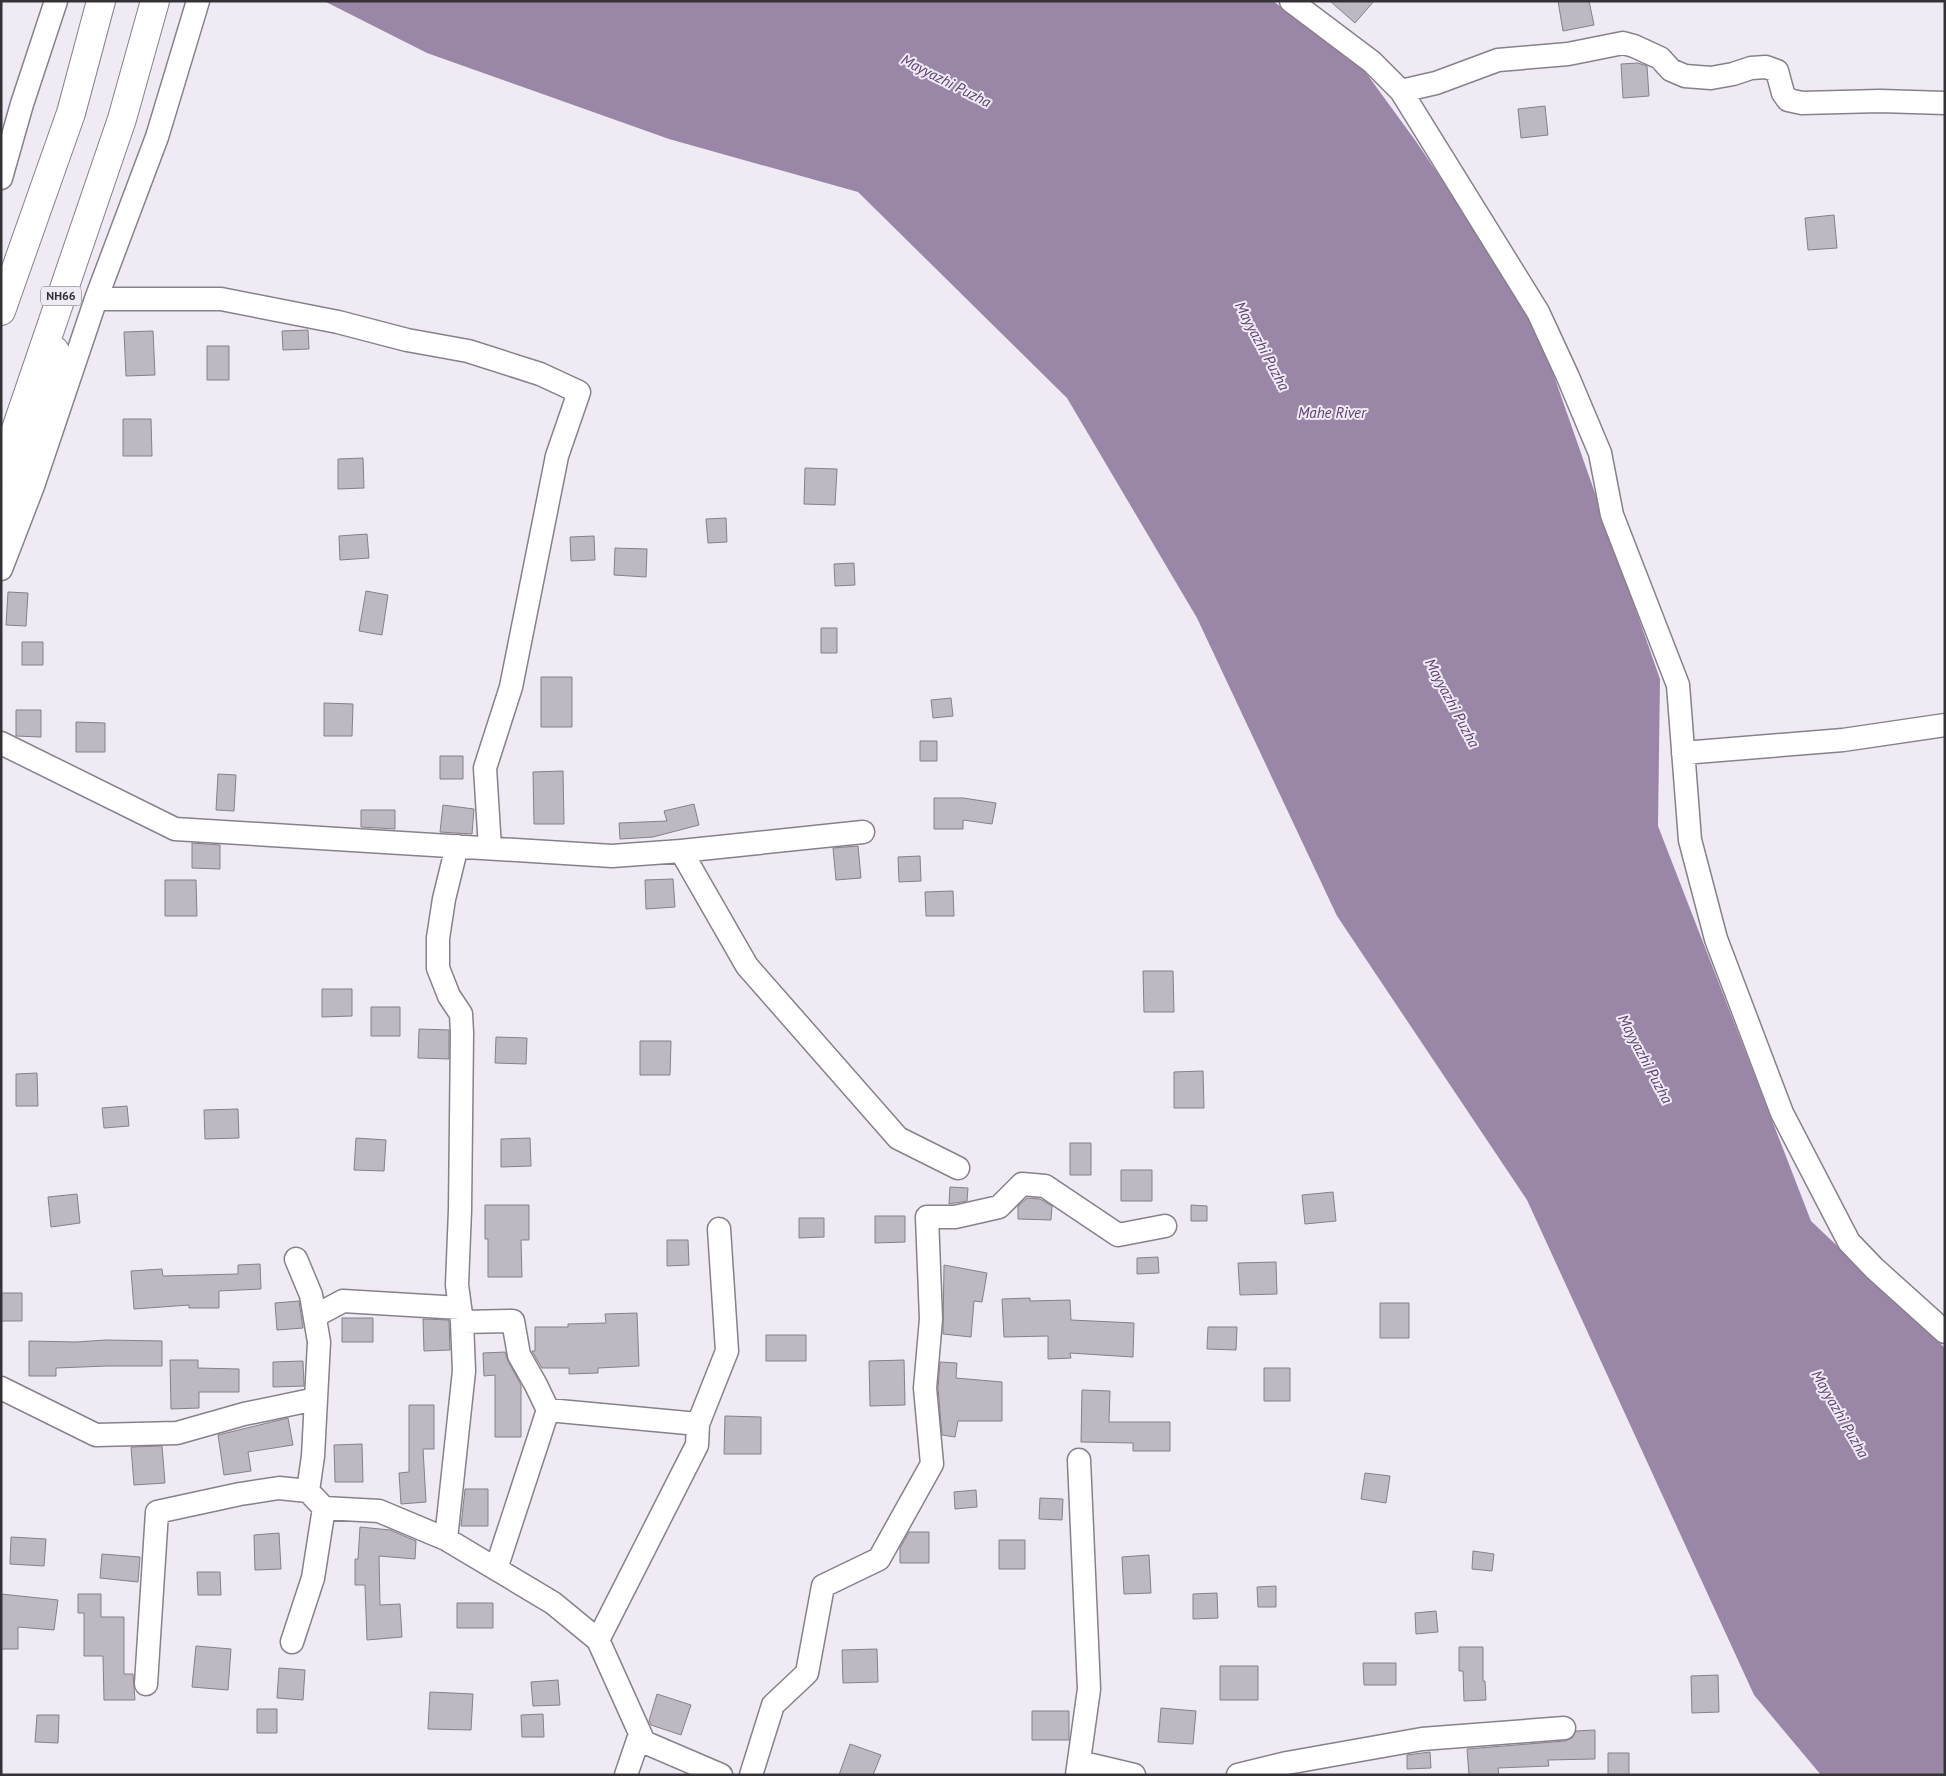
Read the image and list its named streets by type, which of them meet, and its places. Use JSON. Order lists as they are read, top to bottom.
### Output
{
  "streets": {
    "highway": ["NH66"]
  },
  "water": ["Mayyazhi Puzha", "Mahe River"]
}
